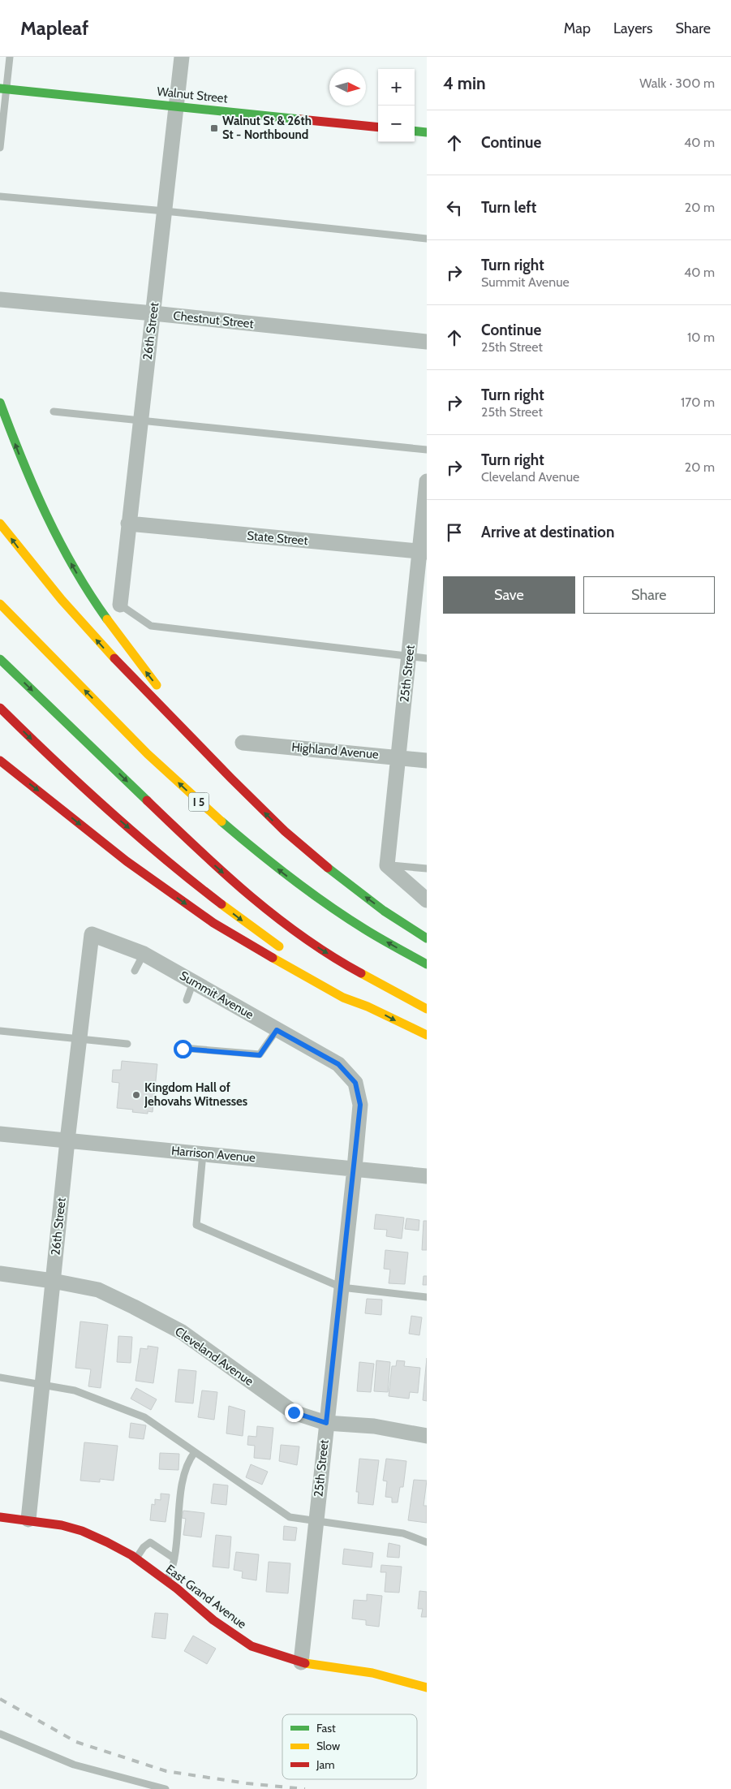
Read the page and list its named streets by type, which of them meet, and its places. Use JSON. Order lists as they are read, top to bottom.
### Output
{
  "streets": {
    "main road": ["Walnut Street", "I 5", "East Grand Avenue"],
    "street": [
      "Chestnut Street",
      "26th Street",
      "State Street",
      "25th Street",
      "Highland Avenue",
      "Summit Avenue",
      "Harrison Avenue",
      "Cleveland Avenue"
    ]
  },
  "crossings": [
    ["Walnut Street", "26th Street"],
    ["Chestnut Street", "26th Street"],
    ["26th Street", "State Street"],
    ["26th Street", "Summit Avenue"],
    ["26th Street", "Harrison Avenue"],
    ["26th Street", "Cleveland Avenue"],
    ["26th Street", "East Grand Avenue"],
    ["State Street", "25th Street"],
    ["25th Street", "Highland Avenue"],
    ["25th Street", "Summit Avenue"],
    ["25th Street", "Harrison Avenue"],
    ["25th Street", "Cleveland Avenue"],
    ["25th Street", "East Grand Avenue"]
  ],
  "places": {
    "transit": ["Walnut St & 26th St - Northbound"],
    "other": ["Kingdom Hall of Jehovahs Witnesses"]
  },
  "legend": ["Fast", "Slow", "Jam"],
  "north": "right",
  "page": {
    "header": "Mapleaf",
    "nav": ["Map", "Layers", "Share"],
    "heading": ["4 min", "Walk · 300 m"],
    "map_buttons": ["+", "−"],
    "list": [
      ["Continue", "40 m"],
      ["Turn left", "20 m"],
      ["Turn right", "Summit Avenue", "40 m"],
      ["Continue", "25th Street", "10 m"],
      ["Turn right", "25th Street", "170 m"],
      ["Turn right", "Cleveland Avenue", "20 m"],
      "Arrive at destination"
    ],
    "buttons": ["Save", "Share"]
  }
}
